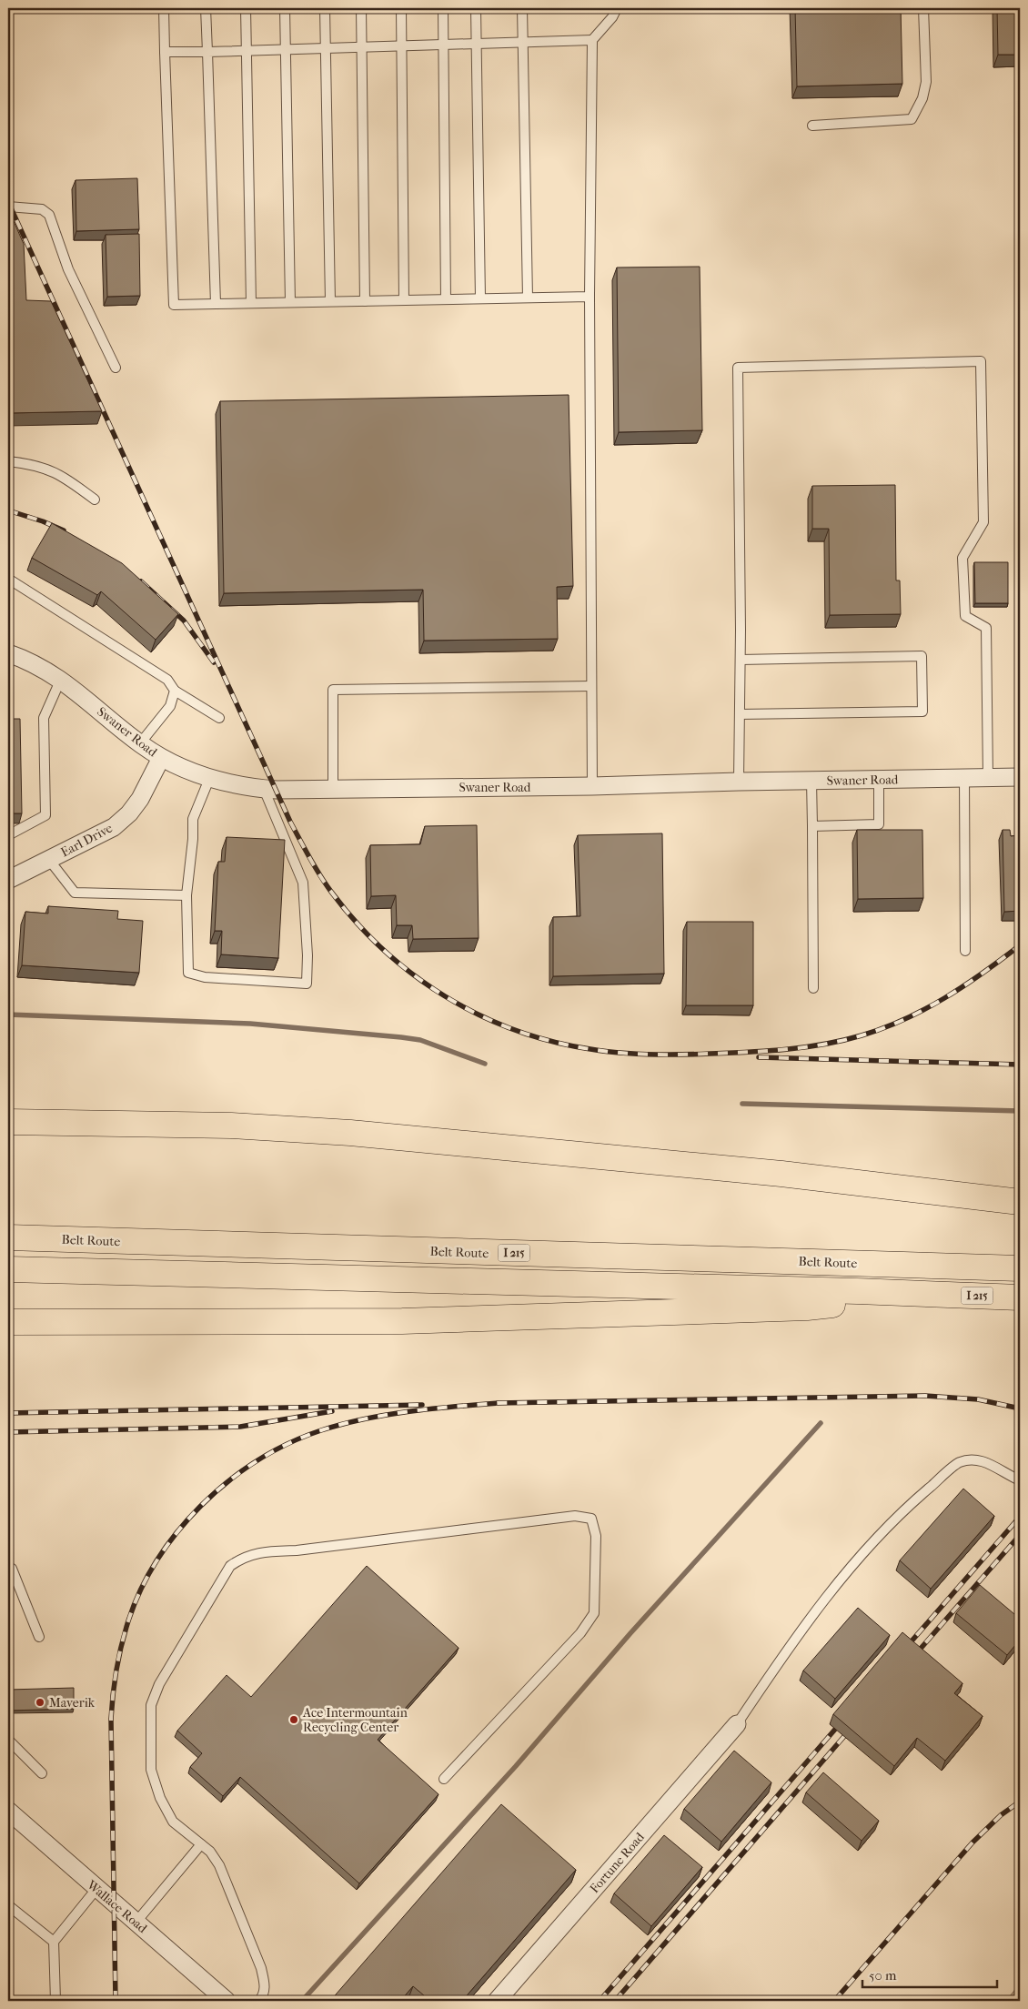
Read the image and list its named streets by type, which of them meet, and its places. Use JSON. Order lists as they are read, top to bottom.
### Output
{
  "streets": {
    "highway": ["Belt Route", "I 215"],
    "street": [
      "Swaner Road",
      "Earl Drive",
      "Fortune Road",
      "Wallace Road"
    ]
  },
  "crossings": [
    ["Swaner Road", "Earl Drive"]
  ],
  "places": ["Maverik", "Ace Intermountain Recycling Center"],
  "scale_bar": "50 m"
}
